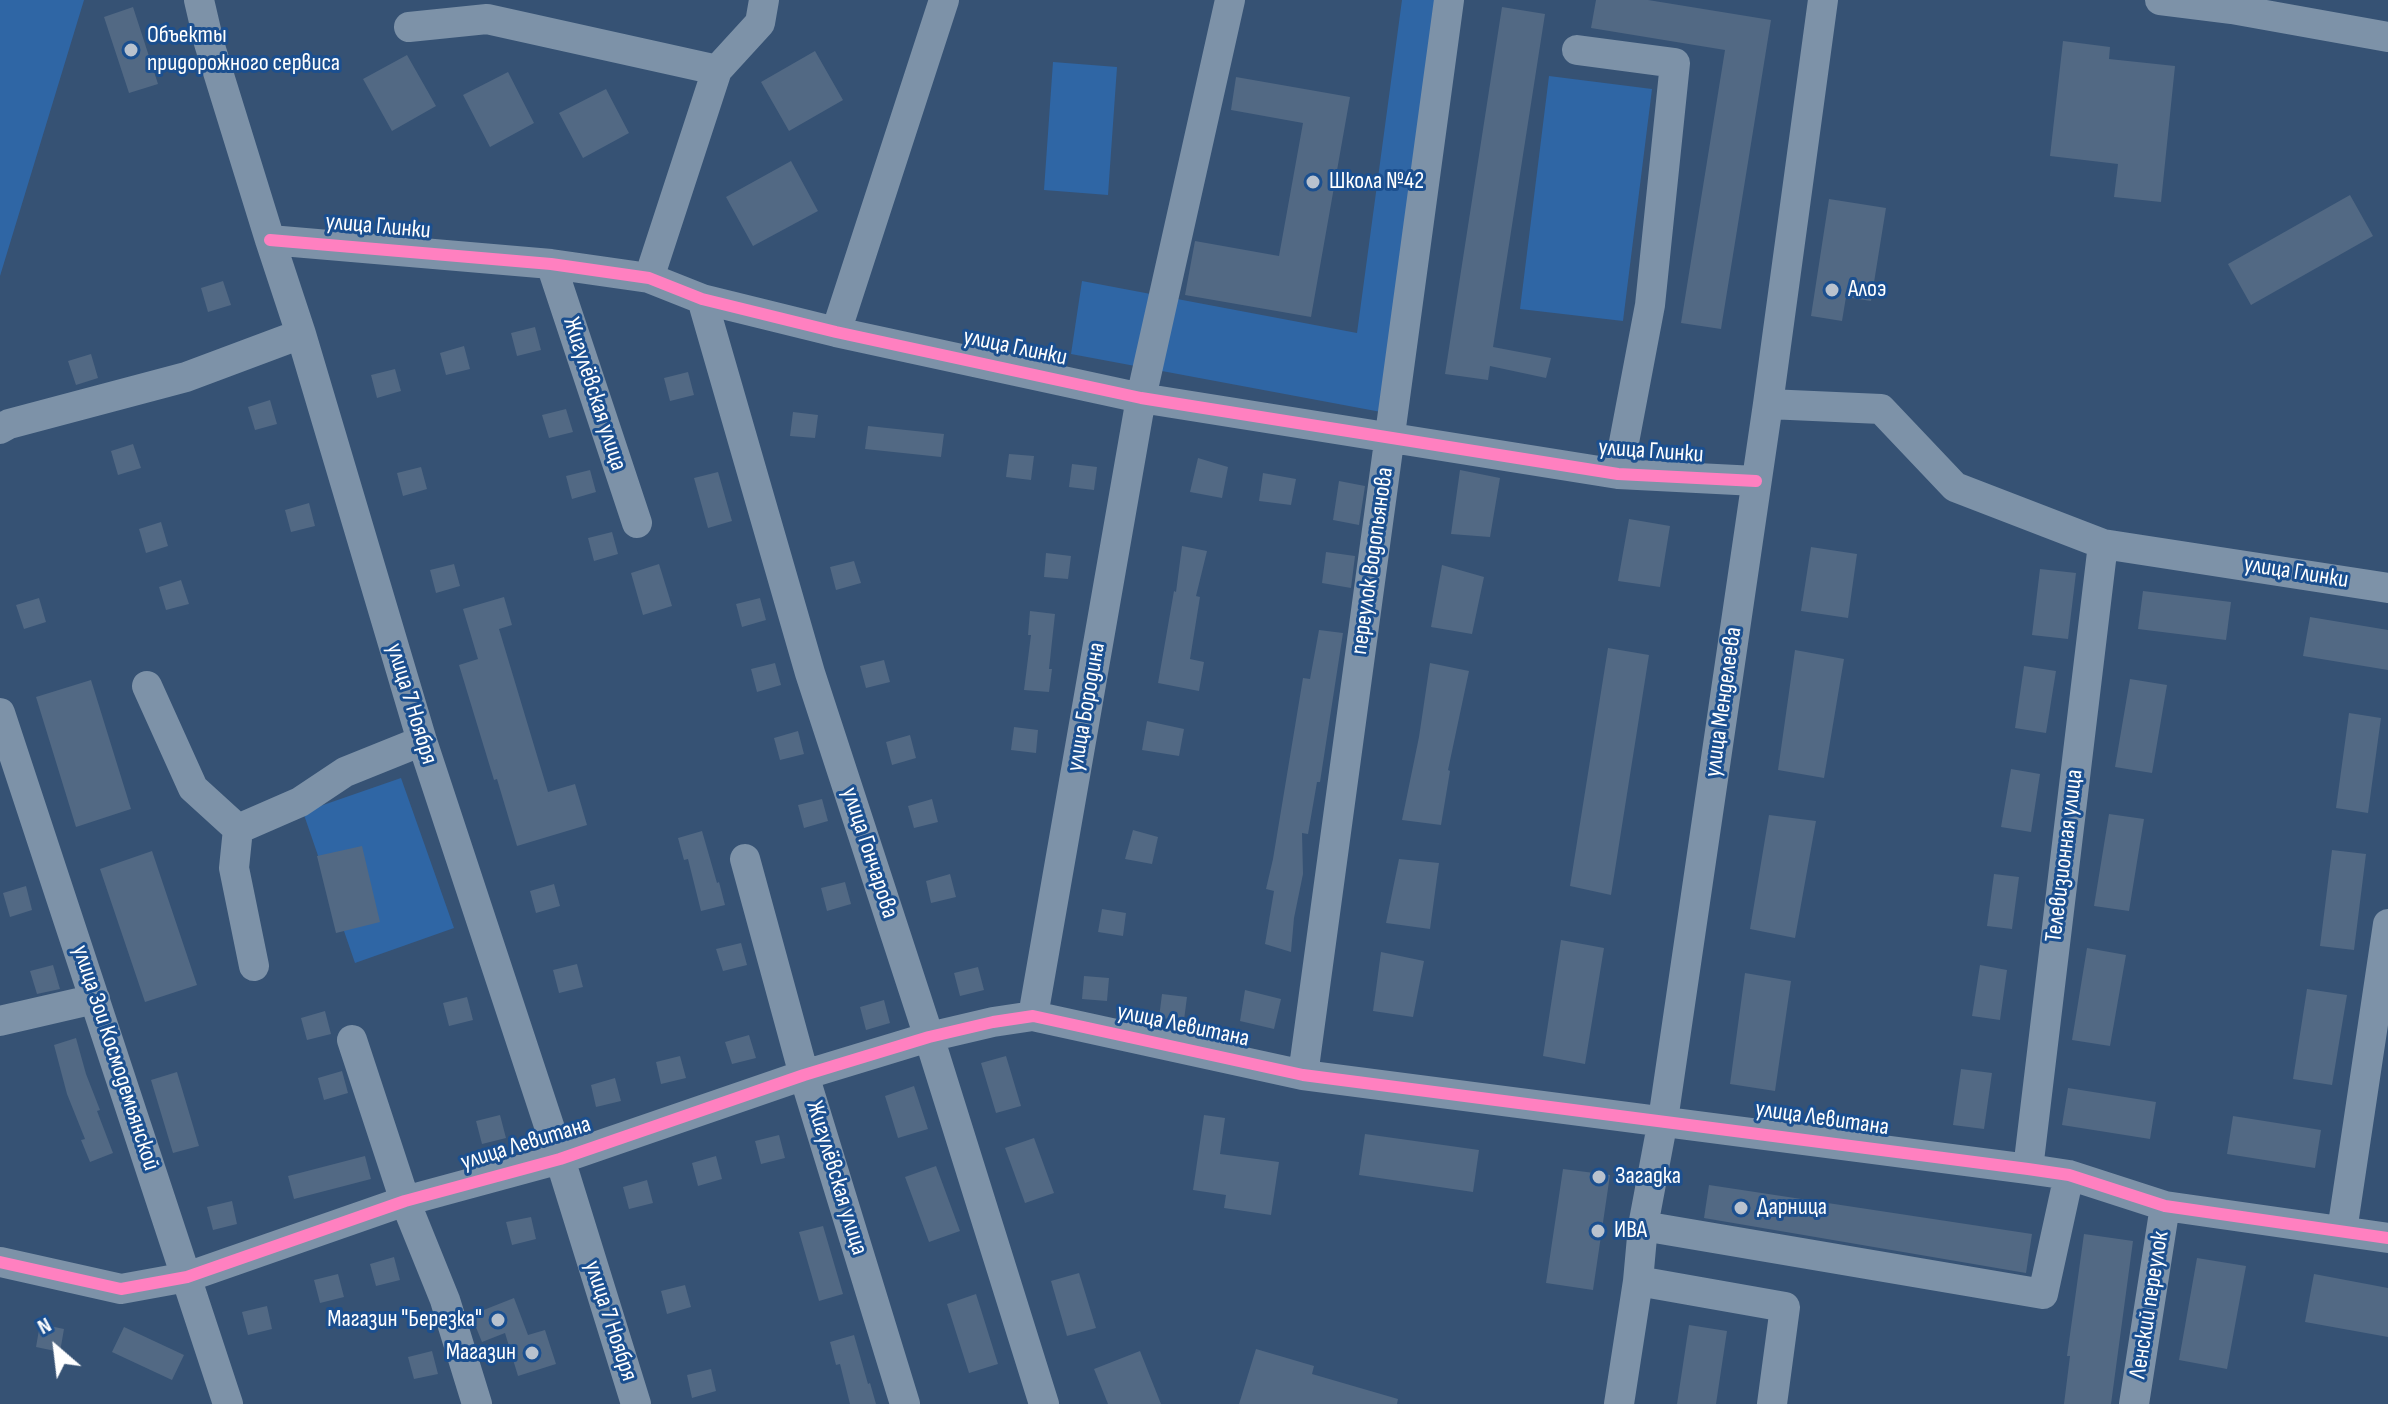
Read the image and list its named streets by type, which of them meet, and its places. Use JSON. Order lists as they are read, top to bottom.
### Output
{
  "streets": {
    "street": [
      "улица Глинки",
      "Жигулёвская улица",
      "переулок Водопьянова",
      "улица Менделеева",
      "улица 7 Ноября",
      "улица Бородина",
      "улица Гончарова",
      "Телевизионная улица",
      "улица Левитана",
      "улица Зои Космодемьянской",
      "Ленский переулок"
    ]
  },
  "crossings": [
    ["улица Глинки", "Жигулёвская улица"],
    ["улица Глинки", "переулок Водопьянова"],
    ["улица Глинки", "улица Менделеева"],
    ["улица Глинки", "улица 7 Ноября"],
    ["улица Глинки", "улица Бородина"],
    ["улица Глинки", "улица Гончарова"],
    ["улица Глинки", "Телевизионная улица"],
    ["Жигулёвская улица", "улица Левитана"],
    ["переулок Водопьянова", "улица Левитана"],
    ["улица Менделеева", "улица Левитана"],
    ["улица 7 Ноября", "улица Левитана"],
    ["улица Бородина", "улица Левитана"],
    ["улица Гончарова", "улица Левитана"],
    ["Телевизионная улица", "улица Левитана"],
    ["улица Левитана", "улица Зои Космодемьянской"],
    ["улица Левитана", "Ленский переулок"]
  ],
  "places": [
    "Объекты придорожного сервиса",
    "Школа №42",
    "Алоэ",
    "Загадка",
    "Дарница",
    "ИВА",
    "Магазин \"Березка\"",
    "Магазин"
  ],
  "north": "top left"
}
